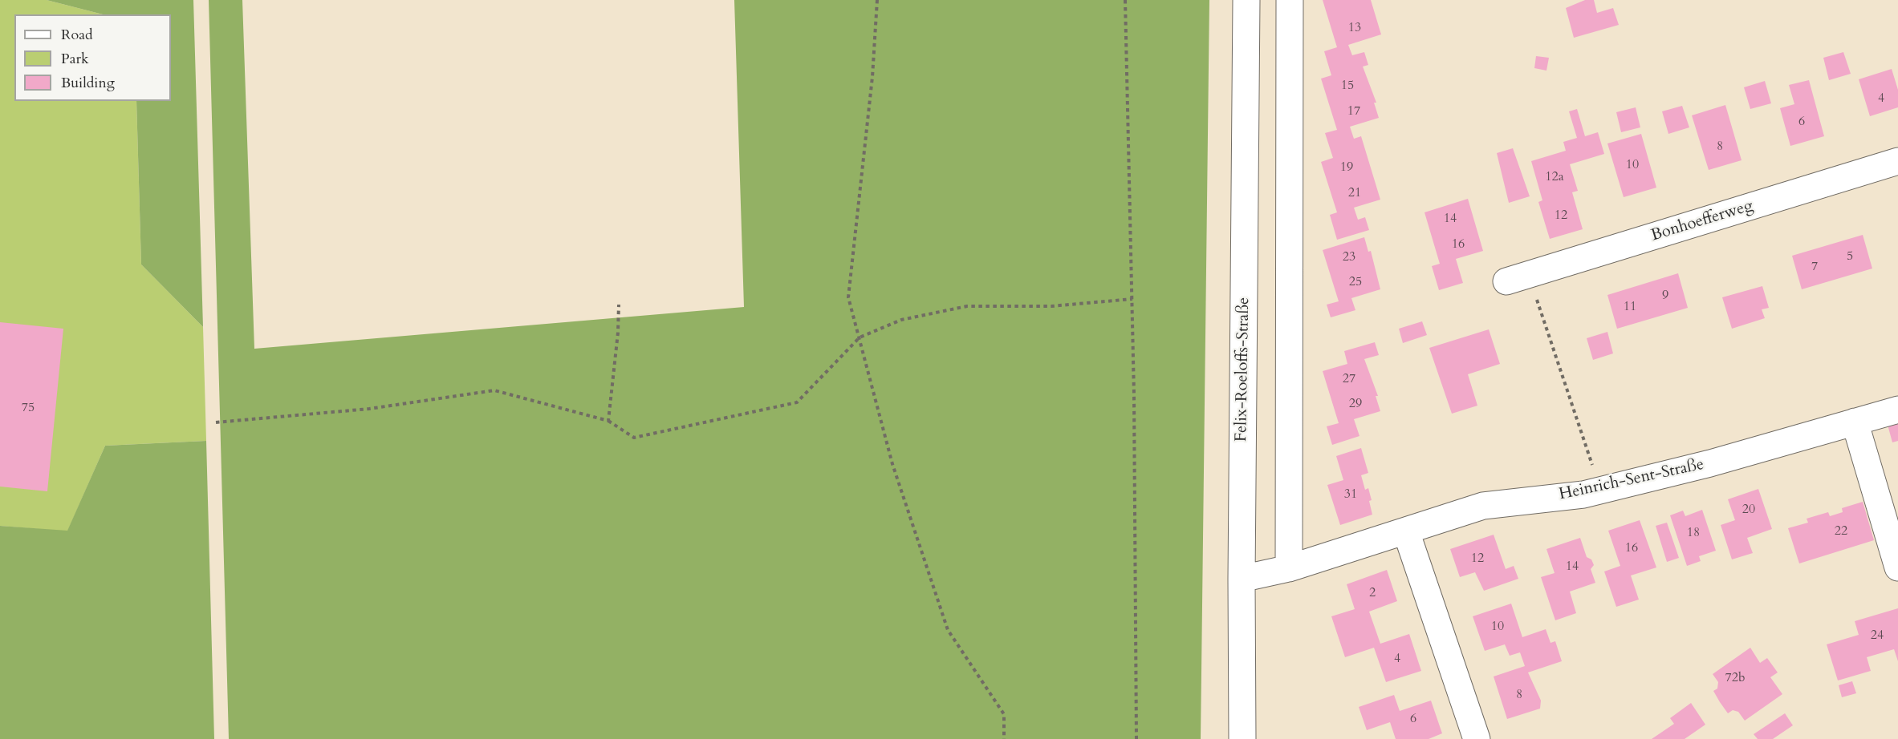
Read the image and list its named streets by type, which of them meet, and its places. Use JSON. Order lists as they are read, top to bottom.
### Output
{
  "streets": {
    "street": ["Bonhoefferweg", "Felix-Roeloffs-Straße", "Heinrich-Sent-Straße"]
  },
  "crossings": [
    ["Felix-Roeloffs-Straße", "Heinrich-Sent-Straße"]
  ],
  "house_numbers": [
    "13",
    "15",
    "4",
    "17",
    "6",
    "8",
    "10",
    "19",
    "12a",
    "21",
    "12",
    "14",
    "16",
    "5",
    "23",
    "7",
    "25",
    "9",
    "11",
    "27",
    "29",
    "75",
    "31",
    "20",
    "22",
    "18",
    "16",
    "12",
    "14",
    "2",
    "10",
    "24",
    "4",
    "72b",
    "8",
    "6"
  ],
  "legend": ["Road", "Park", "Building"]
}
